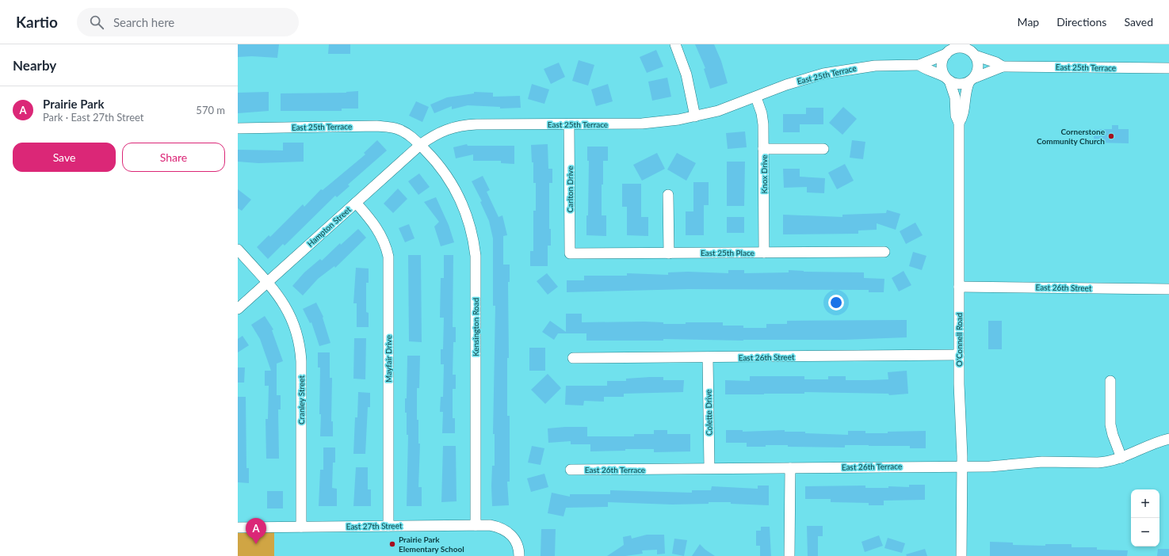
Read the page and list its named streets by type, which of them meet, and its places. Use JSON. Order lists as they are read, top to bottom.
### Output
{
  "streets": {
    "street": [
      "East 25th Terrace",
      "Knox Drive",
      "Carlton Drive",
      "Hampton Street",
      "East 25th Place",
      "East 26th Street",
      "Kensington Road",
      "O'Connell Road",
      "Mayfair Drive",
      "Cranley Street",
      "Colette Drive",
      "East 26th Terrace",
      "East 27th Street"
    ]
  },
  "crossings": [
    ["East 25th Terrace", "Knox Drive"],
    ["East 25th Terrace", "Carlton Drive"],
    ["East 25th Terrace", "Hampton Street"],
    ["East 25th Terrace", "Kensington Road"],
    ["East 25th Terrace", "O'Connell Road"],
    ["Knox Drive", "East 25th Place"],
    ["Carlton Drive", "East 25th Place"],
    ["Hampton Street", "Kensington Road"],
    ["Hampton Street", "Mayfair Drive"],
    ["Hampton Street", "Cranley Street"],
    ["East 26th Street", "O'Connell Road"],
    ["East 26th Street", "Colette Drive"],
    ["Kensington Road", "East 27th Street"],
    ["O'Connell Road", "East 26th Terrace"],
    ["Mayfair Drive", "East 27th Street"],
    ["Cranley Street", "East 27th Street"],
    ["Colette Drive", "East 26th Terrace"]
  ],
  "places": ["Cornerstone Community Church", "Prairie Park Elementary School"],
  "page": {
    "header": "Kartio",
    "search": "Search here",
    "nav": ["Map", "Directions", "Saved"],
    "heading": "Nearby",
    "list": [
      {
        "mark": "A",
        "name": "Prairie Park",
        "note": "Park · East 27th Street",
        "value": "570 m"
      }
    ],
    "buttons": ["Save", "Share"],
    "map_buttons": ["+", "−"],
    "pins": "A"
  }
}
